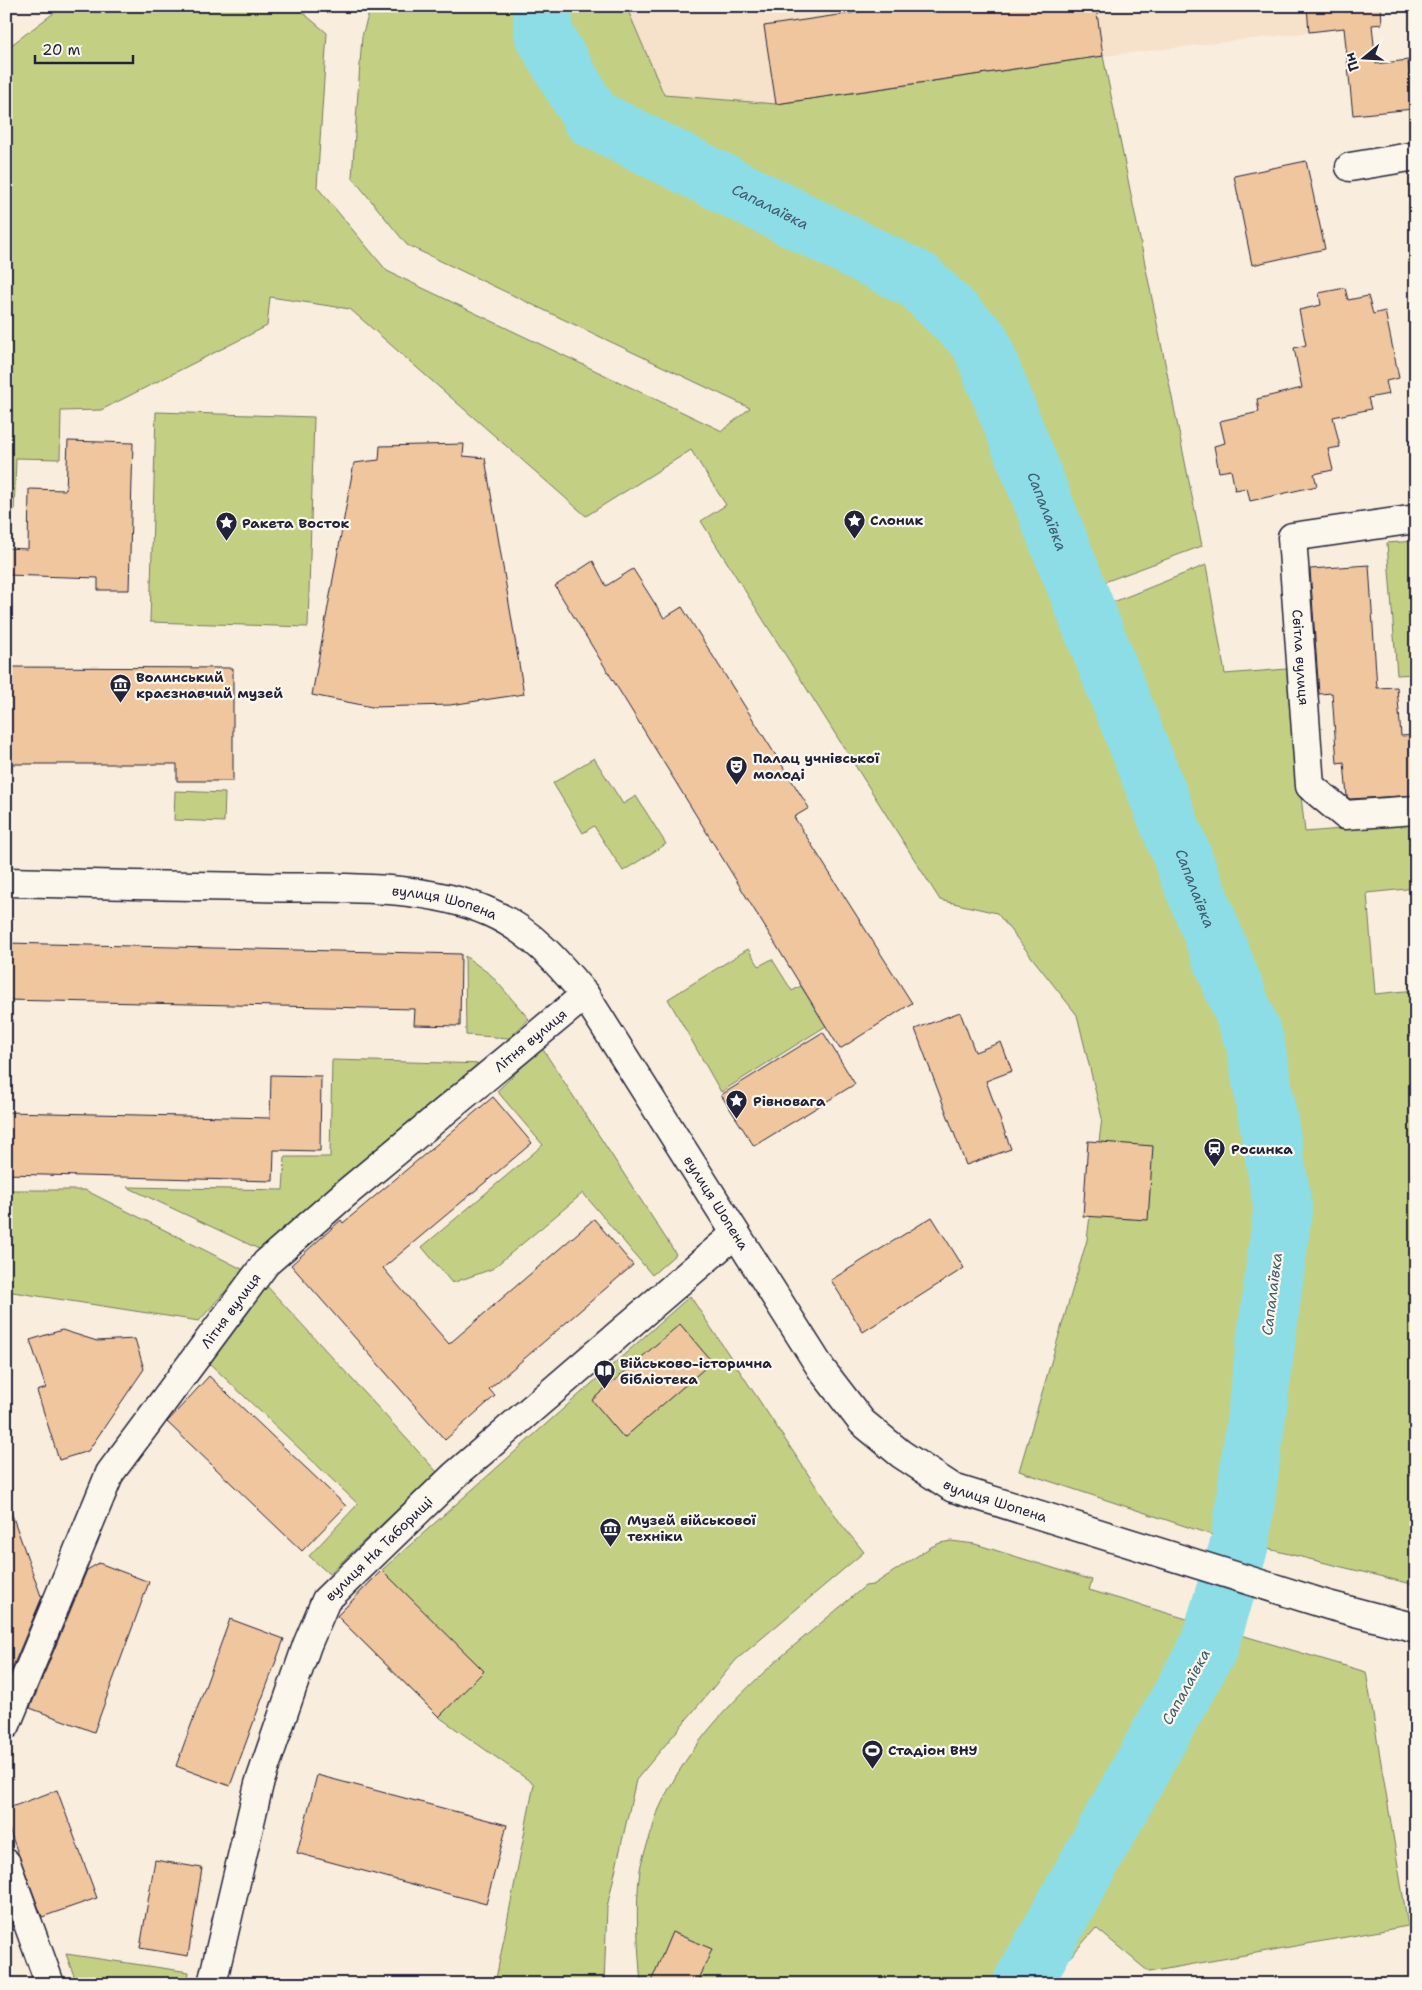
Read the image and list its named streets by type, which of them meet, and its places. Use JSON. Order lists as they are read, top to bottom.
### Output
{
  "streets": {
    "street": [
      "Світла вулиця",
      "вулиця Шопена",
      "Літня вулиця",
      "вулиця На Таборищі"
    ]
  },
  "crossings": [
    ["вулиця Шопена", "Літня вулиця"],
    ["вулиця Шопена", "вулиця На Таборищі"]
  ],
  "water": ["Сапалаївка"],
  "places": {
    "place": ["Слоник", "Ракета Восток", "Рівновага"],
    "museum": ["Волинський краєзнавчий музей", "Музей військової техніки"],
    "theatre": ["Палац учнівської молоді"],
    "station": ["Росинка"],
    "library": ["Військово-історична бібліотека"],
    "sports": ["Стадіон ВНУ"]
  },
  "scale_bar": "20 m",
  "north": "left"
}
